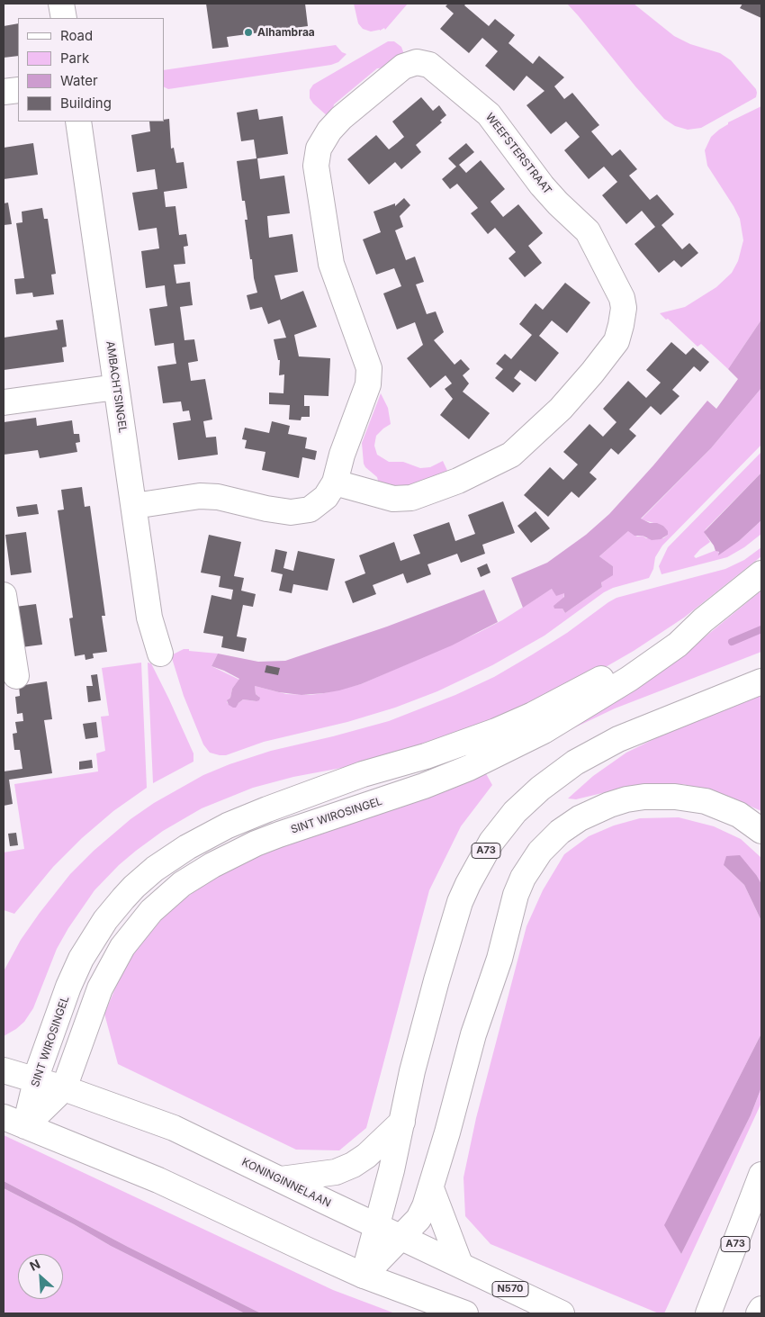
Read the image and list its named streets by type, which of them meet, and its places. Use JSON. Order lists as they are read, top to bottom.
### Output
{
  "streets": {
    "main road": [
      "WEEFSTERSTRAAT",
      "AMBACHTSINGEL",
      "SINT WIROSINGEL",
      "A73",
      "KONINGINNELAAN",
      "N570"
    ]
  },
  "crossings": [
    ["WEEFSTERSTRAAT", "AMBACHTSINGEL"],
    ["SINT WIROSINGEL", "KONINGINNELAAN"],
    ["A73", "KONINGINNELAAN"]
  ],
  "places": ["Alhambraa"],
  "legend": [
    "Road",
    "Park",
    "Water",
    "Building"
  ],
  "north": "top left"
}
